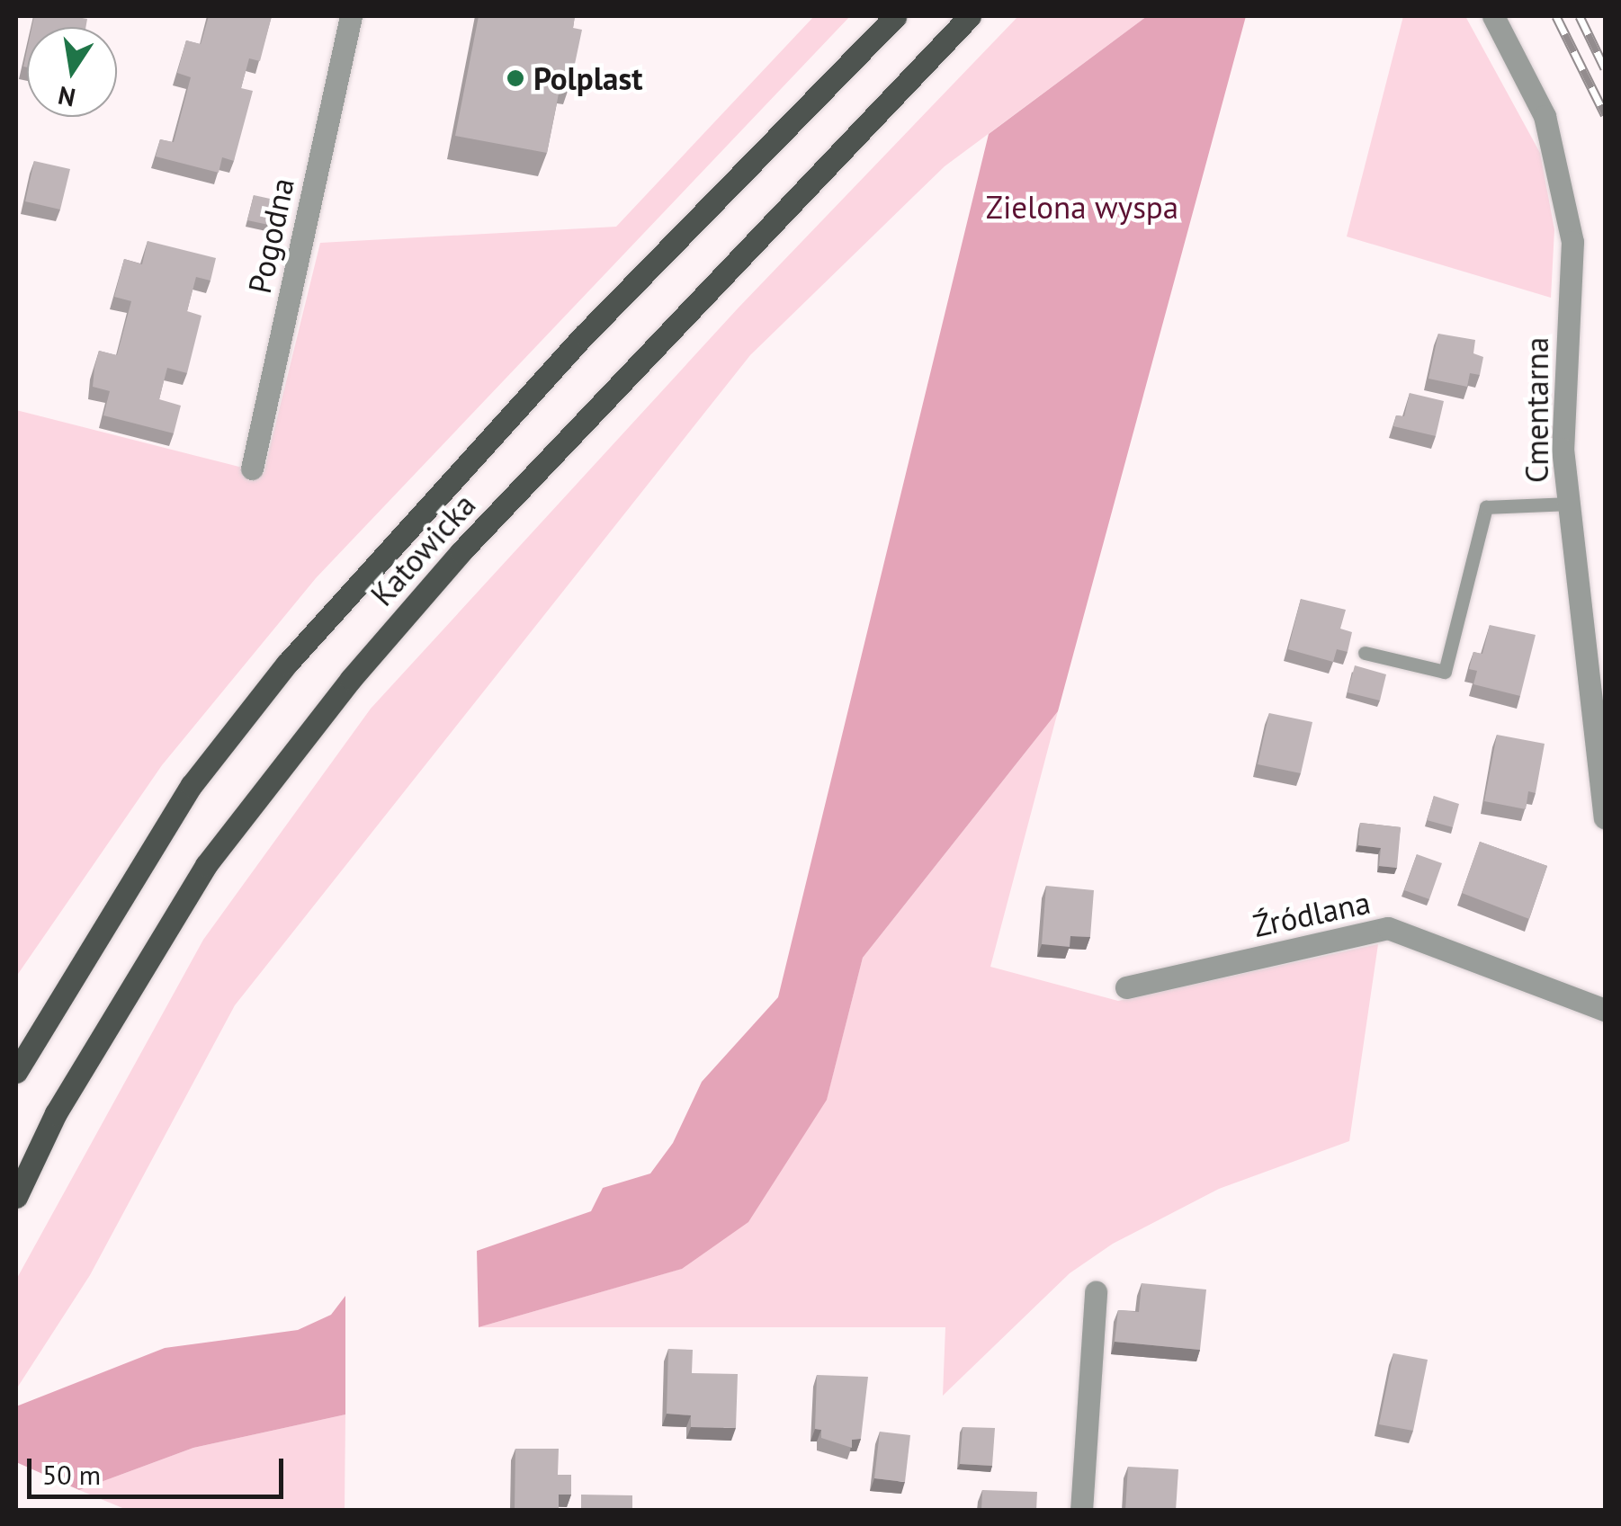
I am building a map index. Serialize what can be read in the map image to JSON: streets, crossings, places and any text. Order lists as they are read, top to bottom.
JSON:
{
  "streets": {
    "main road": ["Katowicka"],
    "street": ["Pogodna", "Cmentarna", "Źródlana"]
  },
  "parks": ["Zielona wyspa"],
  "places": ["Polplast"],
  "scale_bar": "50 m",
  "north": "bottom"
}
